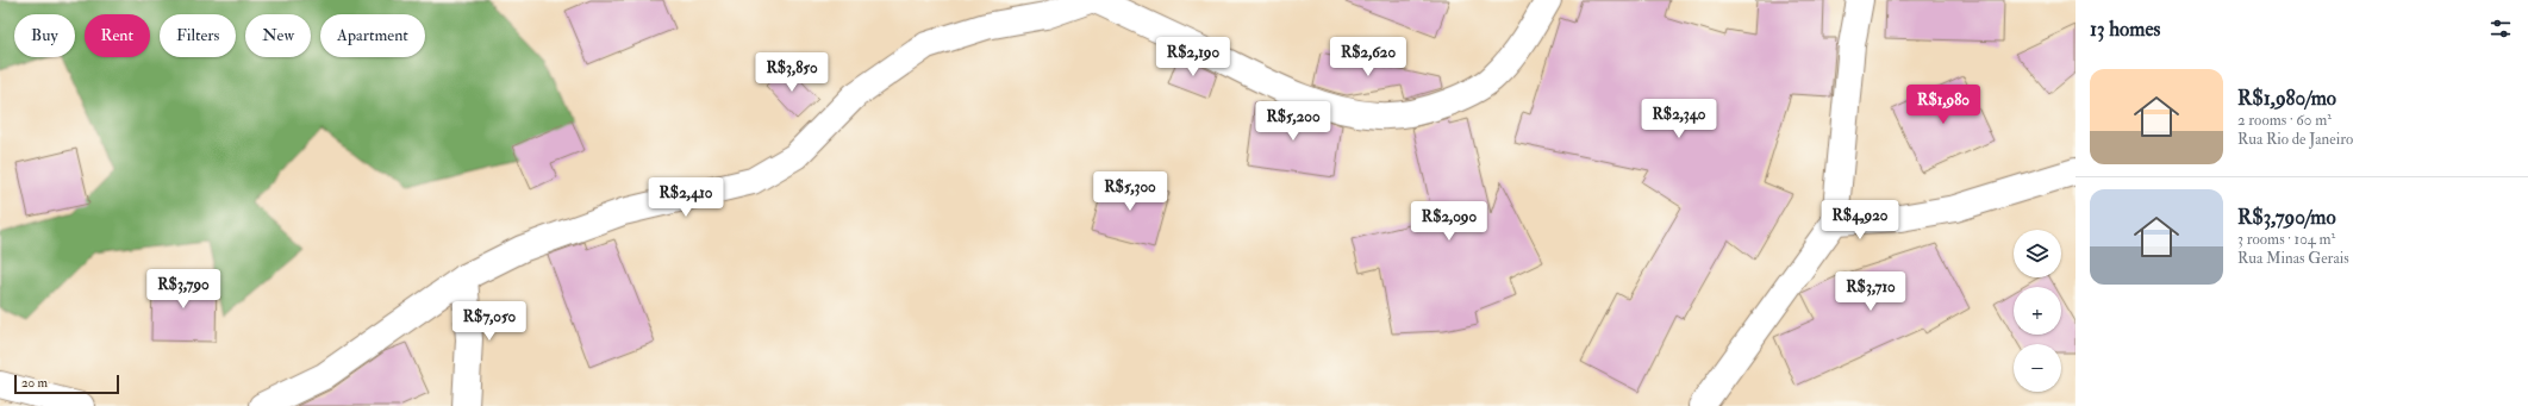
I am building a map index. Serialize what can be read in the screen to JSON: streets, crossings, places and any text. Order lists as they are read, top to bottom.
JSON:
{
  "scale_bar": "20 m",
  "page": {
    "heading": "13 homes",
    "chip": [
      "Buy",
      "Rent",
      "Filters",
      "New",
      "Apartment"
    ],
    "price": [
      "R$2,190",
      "R$2,620",
      "R$3,850",
      "R$1,980",
      "R$2,340",
      "R$5,200",
      "R$5,300",
      "R$2,410",
      "R$4,920",
      "R$2,090",
      "R$3,790",
      "R$3,710",
      "R$7,050"
    ],
    "list": [
      {
        "name": "R$1,980/mo",
        "note": "2 rooms · 60 m² · Rua Rio de Janeiro"
      },
      {
        "name": "R$3,790/mo",
        "note": "3 rooms · 104 m² · Rua Minas Gerais"
      }
    ],
    "map_buttons": ["+", "−"],
    "scale": "20 m"
  }
}
